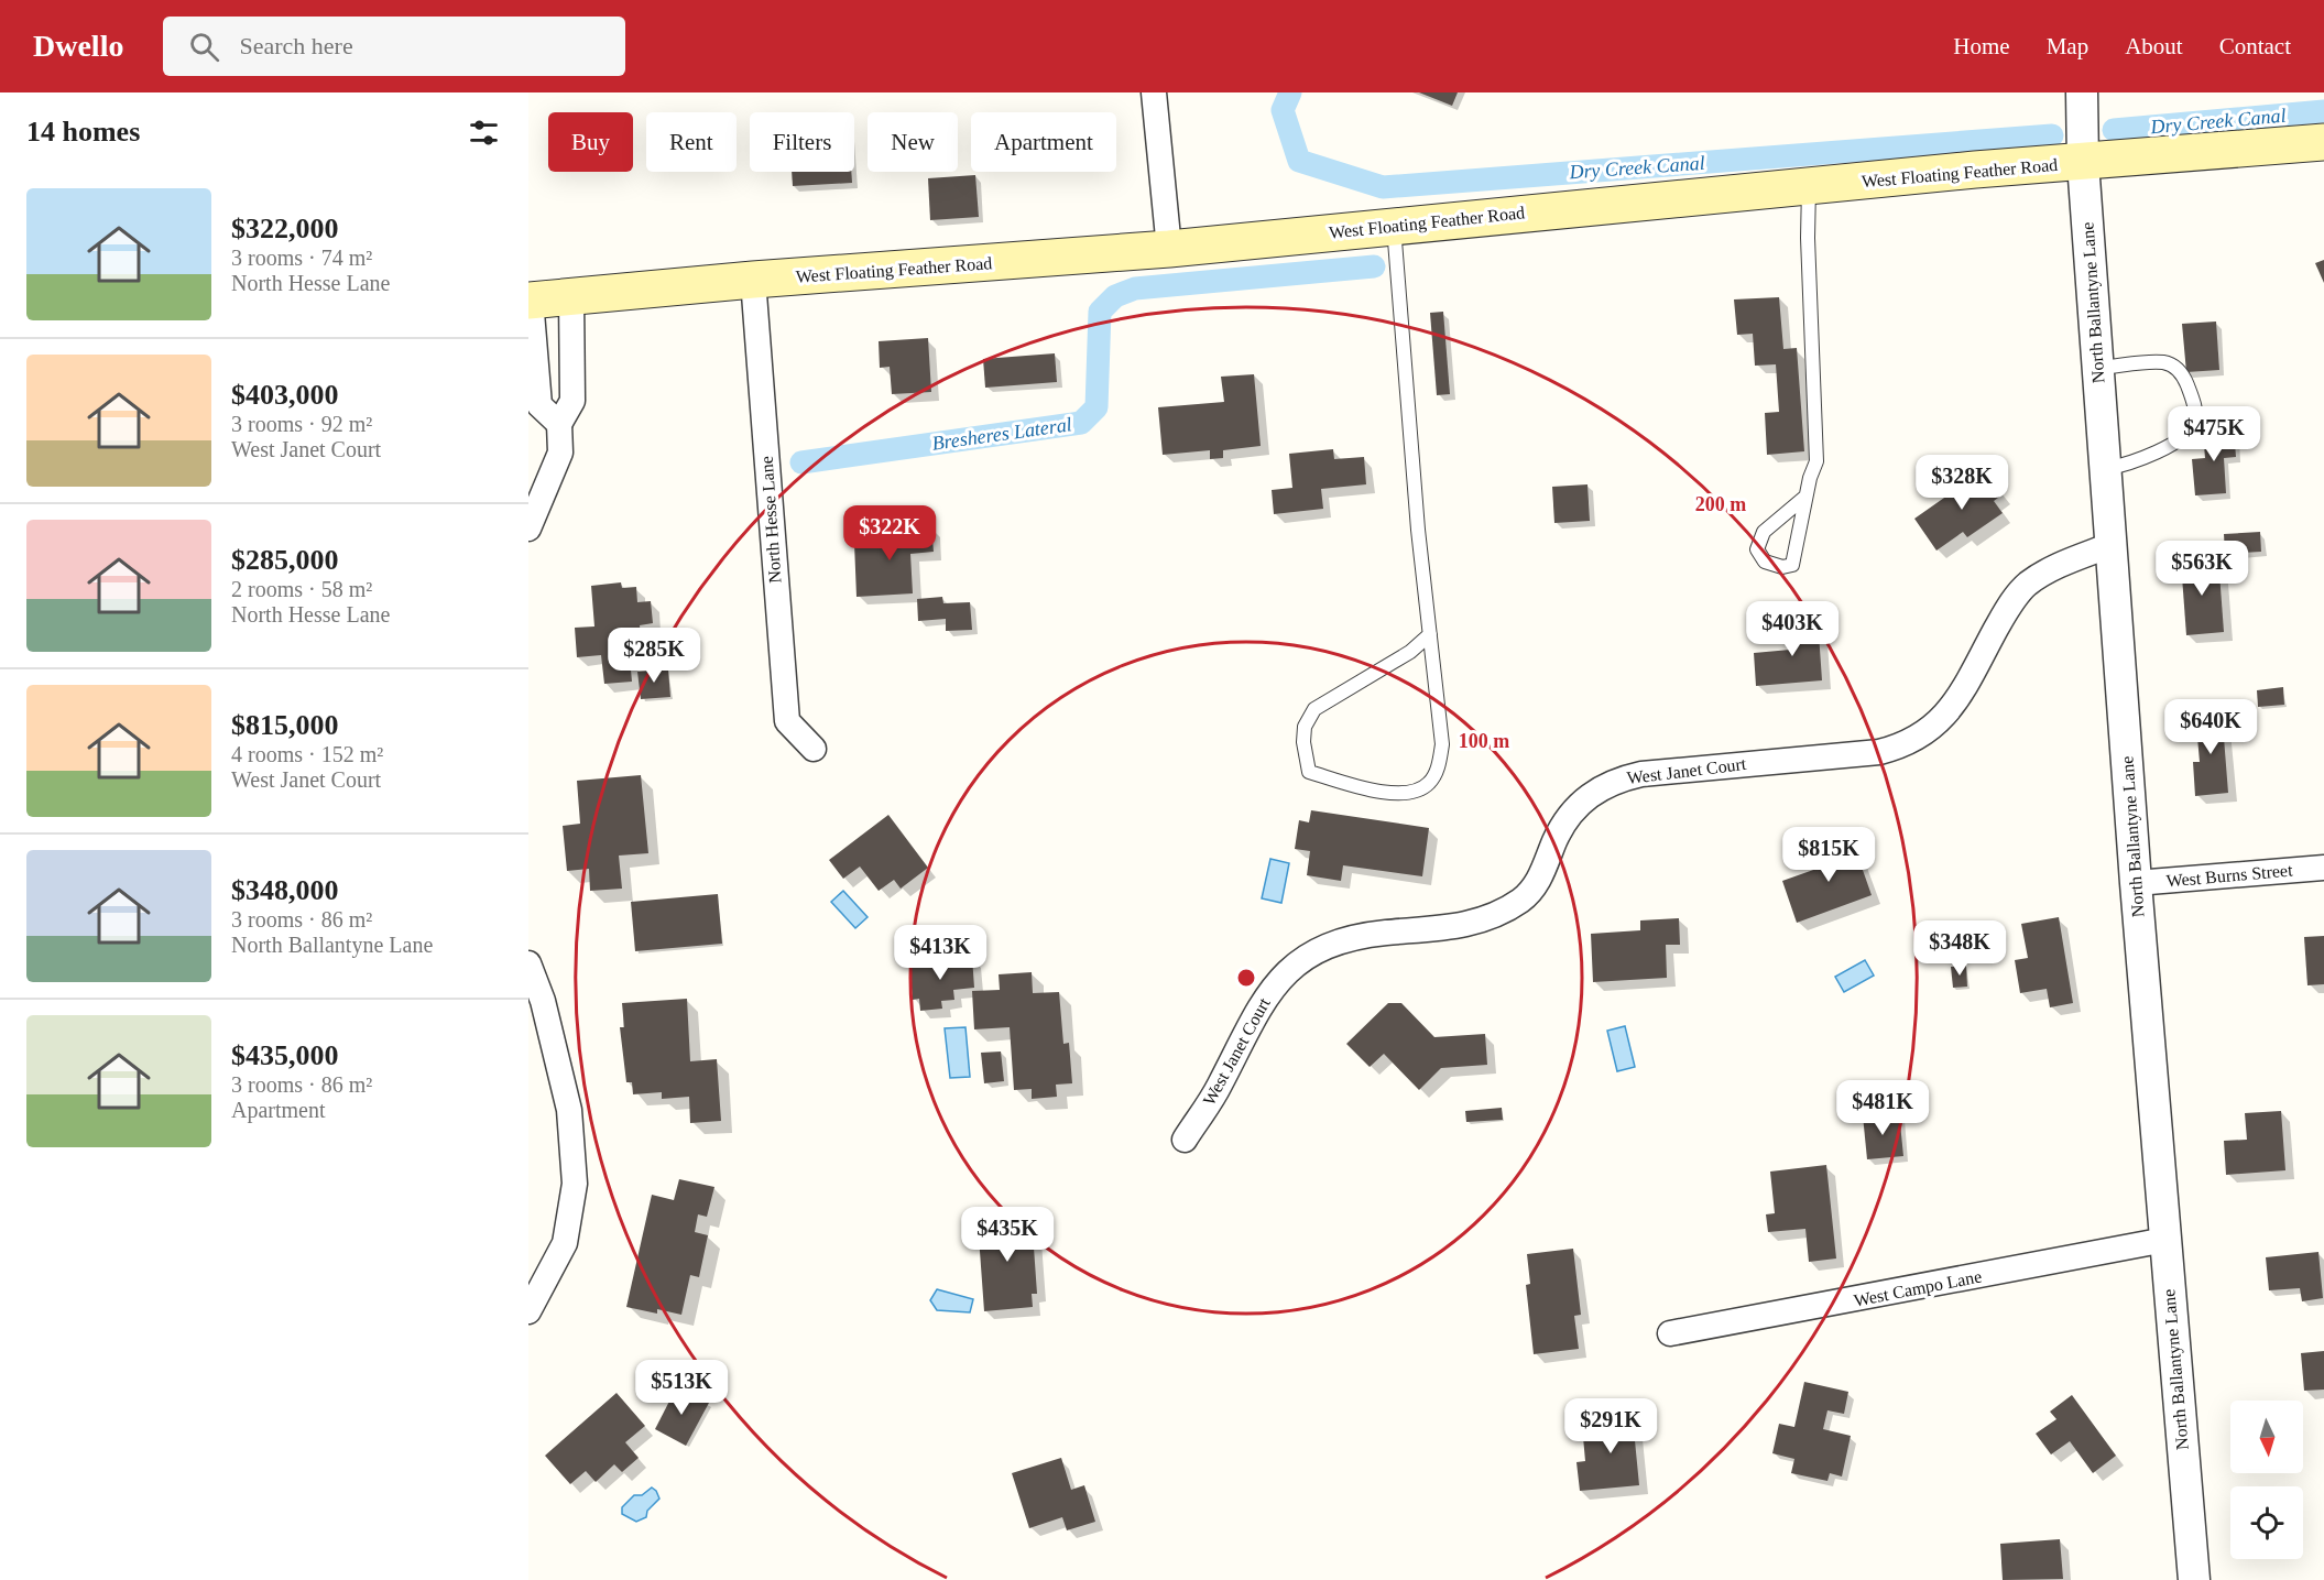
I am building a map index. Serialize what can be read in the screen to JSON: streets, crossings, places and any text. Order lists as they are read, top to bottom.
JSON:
{
  "streets": {
    "main road": ["West Floating Feather Road"],
    "street": [
      "North Ballantyne Lane",
      "North Hesse Lane",
      "West Janet Court",
      "West Burns Street",
      "West Campo Lane"
    ]
  },
  "crossings": [
    ["West Floating Feather Road", "North Ballantyne Lane"],
    ["West Floating Feather Road", "North Hesse Lane"],
    ["North Ballantyne Lane", "West Janet Court"],
    ["North Ballantyne Lane", "West Burns Street"],
    ["North Ballantyne Lane", "West Campo Lane"]
  ],
  "water": ["Dry Creek Canal", "Bresheres Lateral"],
  "north": "bottom",
  "page": {
    "header": "Dwello",
    "search": "Search here",
    "nav": [
      "Home",
      "Map",
      "About",
      "Contact"
    ],
    "heading": "14 homes",
    "chip": [
      "Buy",
      "Rent",
      "Filters",
      "New",
      "Apartment"
    ],
    "list": [
      {
        "name": "$322,000",
        "note": "3 rooms · 74 m² · North Hesse Lane"
      },
      {
        "name": "$403,000",
        "note": "3 rooms · 92 m² · West Janet Court"
      },
      {
        "name": "$285,000",
        "note": "2 rooms · 58 m² · North Hesse Lane"
      },
      {
        "name": "$815,000",
        "note": "4 rooms · 152 m² · West Janet Court"
      },
      {
        "name": "$348,000",
        "note": "3 rooms · 86 m² · North Ballantyne Lane"
      },
      {
        "name": "$435,000",
        "note": "3 rooms · 86 m² · Apartment"
      }
    ],
    "price": [
      "$475K",
      "$328K",
      "$322K",
      "$563K",
      "$403K",
      "$285K",
      "$640K",
      "$815K",
      "$348K",
      "$413K",
      "$481K",
      "$435K",
      "$513K",
      "$291K"
    ]
  },
  "rings": ["200 m", "100 m"]
}
